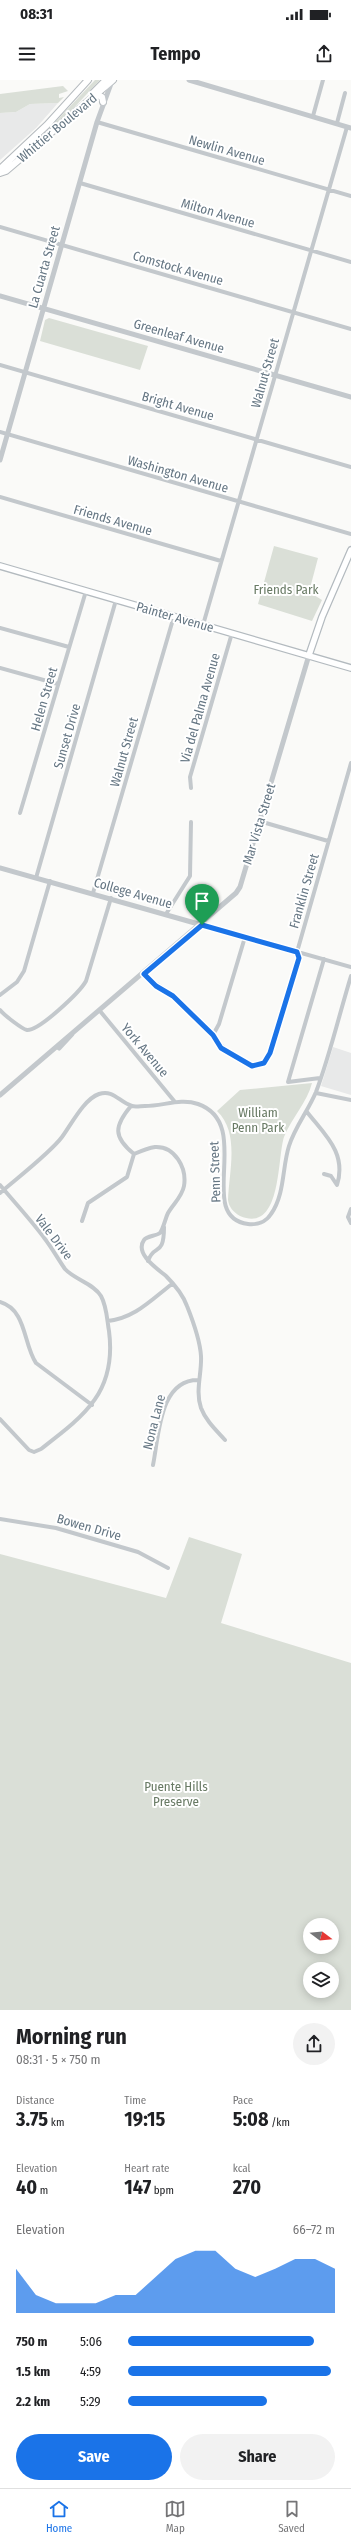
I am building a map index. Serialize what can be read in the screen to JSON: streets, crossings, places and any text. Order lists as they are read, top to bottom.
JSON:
{
  "streets": {
    "main road": ["Whittier Boulevard", "Painter Avenue", "Mar Vista Street"],
    "street": [
      "Newlin Avenue",
      "Milton Avenue",
      "La Cuarta Street",
      "Comstock Avenue",
      "Greenleaf Avenue",
      "Walnut Street",
      "Bright Avenue",
      "Washington Avenue",
      "Friends Avenue",
      "Helen Street",
      "Via del Palma Avenue",
      "Sunset Drive",
      "Franklin Street",
      "College Avenue",
      "York Avenue",
      "Penn Street",
      "Vale Drive",
      "Nona Lane",
      "Bowen Drive"
    ]
  },
  "crossings": [
    ["Whittier Boulevard", "La Cuarta Street"],
    ["Newlin Avenue", "La Cuarta Street"],
    ["Newlin Avenue", "Walnut Street"],
    ["Milton Avenue", "La Cuarta Street"],
    ["Milton Avenue", "Walnut Street"],
    ["La Cuarta Street", "Comstock Avenue"],
    ["La Cuarta Street", "Greenleaf Avenue"],
    ["La Cuarta Street", "Bright Avenue"],
    ["La Cuarta Street", "Washington Avenue"],
    ["Comstock Avenue", "Walnut Street"],
    ["Greenleaf Avenue", "Walnut Street"],
    ["Walnut Street", "Bright Avenue"],
    ["Walnut Street", "Washington Avenue"],
    ["Walnut Street", "Friends Avenue"],
    ["Walnut Street", "Painter Avenue"],
    ["Walnut Street", "College Avenue"],
    ["Painter Avenue", "Helen Street"],
    ["Painter Avenue", "Via del Palma Avenue"],
    ["Painter Avenue", "Sunset Drive"],
    ["Painter Avenue", "Mar Vista Street"],
    ["Sunset Drive", "College Avenue"],
    ["Mar Vista Street", "College Avenue"],
    ["Mar Vista Street", "York Avenue"],
    ["Franklin Street", "College Avenue"],
    ["York Avenue", "Penn Street"]
  ],
  "parks": ["Friends Park", "William Penn Park", "Puente Hills Preserve"],
  "north": "right",
  "page": {
    "status": "08:31",
    "header": "Tempo",
    "heading": ["Morning run", "08:31 · 5 × 750 m"],
    "stats": [
      ["Distance", "3.75 km"],
      ["Time", "19:15"],
      ["Pace", "5:08 /km"],
      ["Elevation", "40 m"],
      ["Heart rate", "147 bpm"],
      ["kcal", "270"]
    ],
    "chart": ["Elevation", "66–72 m"],
    "list": [
      {
        "name": "750 m",
        "note": "5:06"
      },
      {
        "name": "1.5 km",
        "note": "4:59"
      },
      {
        "name": "2.2 km",
        "note": "5:29"
      }
    ],
    "buttons": ["Save", "Share"],
    "tabs": ["Home", "Map", "Saved"]
  }
}
